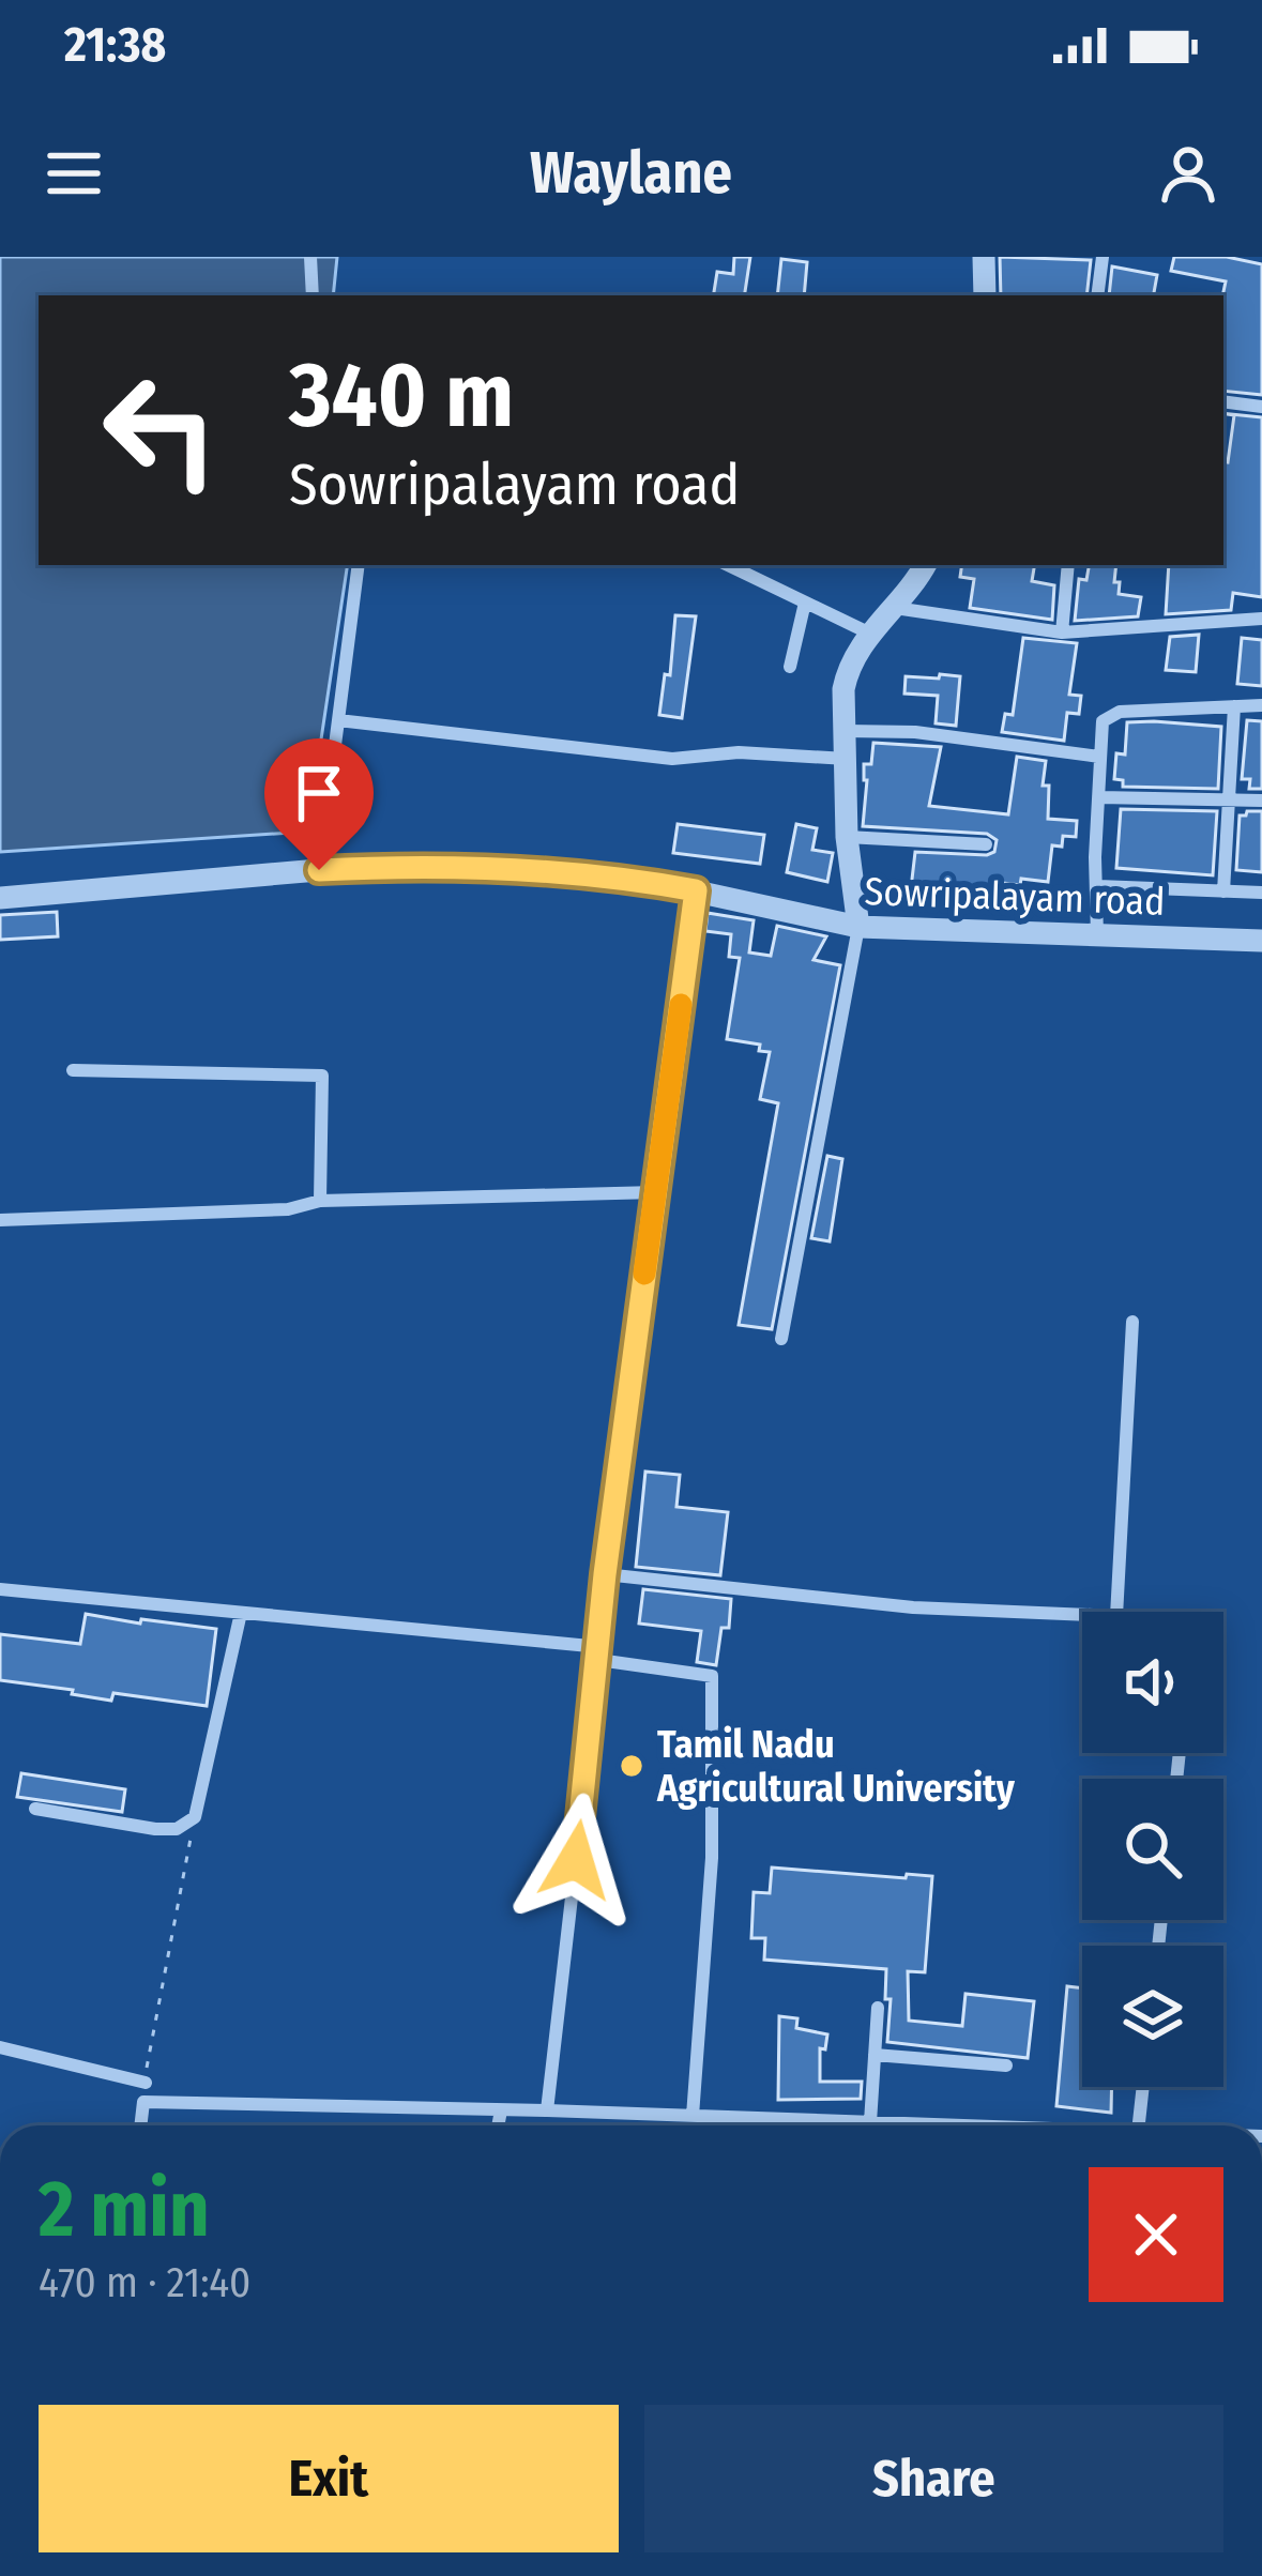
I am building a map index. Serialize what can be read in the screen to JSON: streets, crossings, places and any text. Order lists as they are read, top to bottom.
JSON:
{
  "streets": {
    "street": ["Sowripalayam road"]
  },
  "places": ["Tamil Nadu Agricultural University"],
  "page": {
    "status": "21:38",
    "header": "Waylane",
    "turn": ["340 m", "Sowripalayam road"],
    "heading": ["2 min", "470 m · 21:40"],
    "buttons": ["Exit", "Share"]
  }
}
